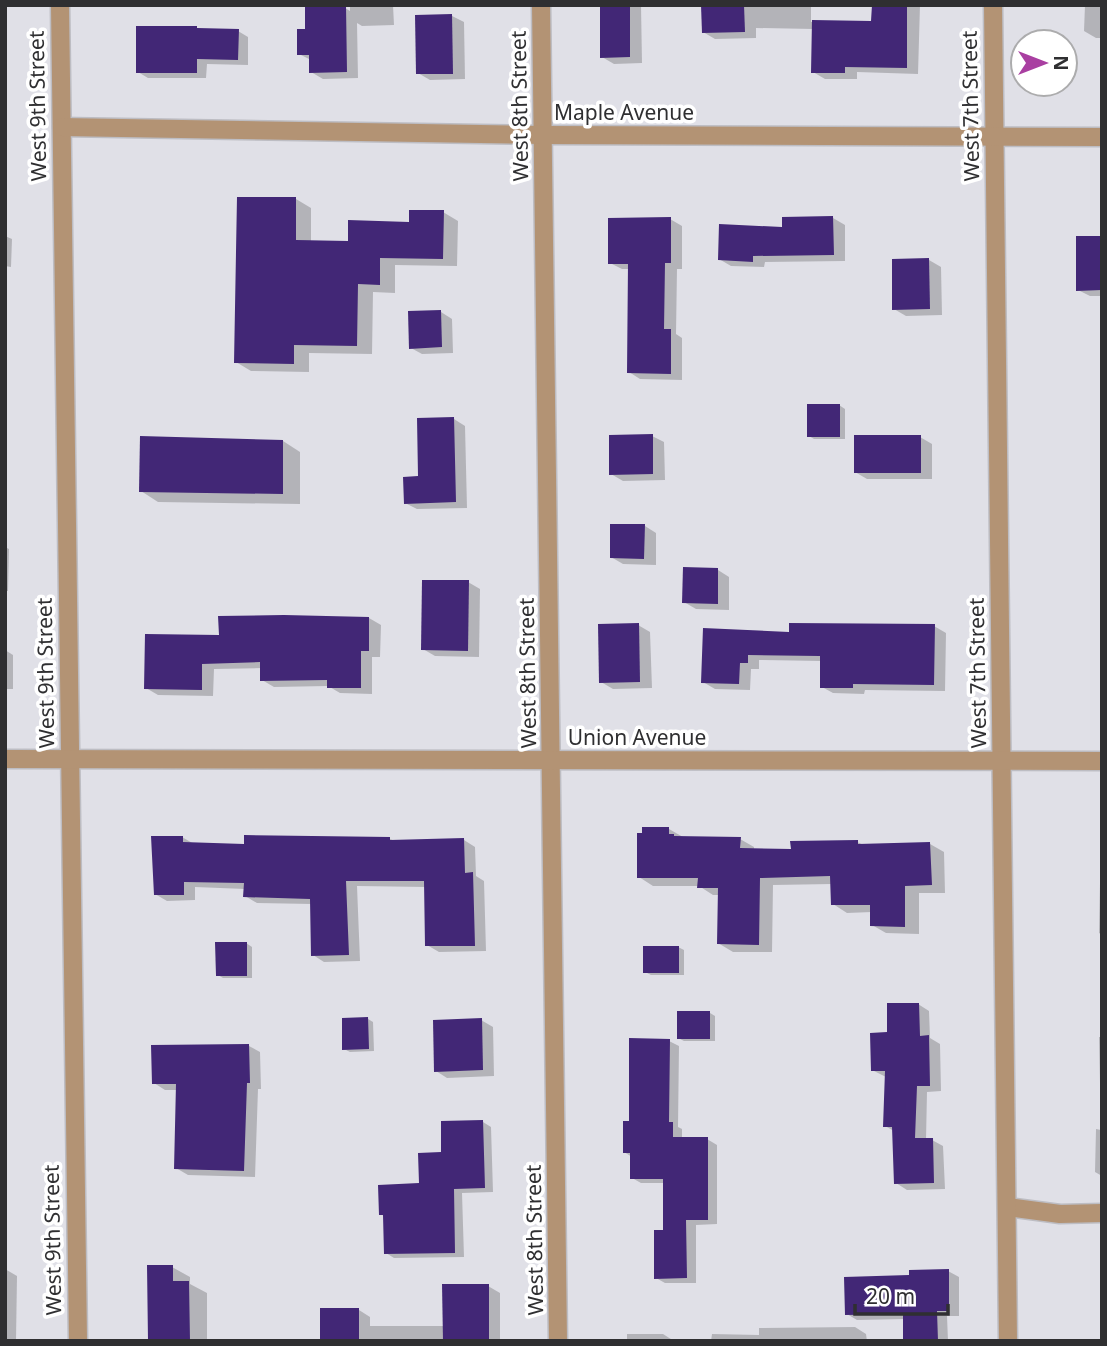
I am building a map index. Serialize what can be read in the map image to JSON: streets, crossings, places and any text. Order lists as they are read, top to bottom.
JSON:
{
  "streets": {
    "street": [
      "West 9th Street",
      "West 8th Street",
      "West 7th Street",
      "Maple Avenue",
      "Union Avenue"
    ]
  },
  "crossings": [
    ["West 9th Street", "Maple Avenue"],
    ["West 9th Street", "Union Avenue"],
    ["West 8th Street", "Maple Avenue"],
    ["West 8th Street", "Union Avenue"],
    ["West 7th Street", "Maple Avenue"],
    ["West 7th Street", "Union Avenue"]
  ],
  "scale_bar": "20 m",
  "north": "right"
}
